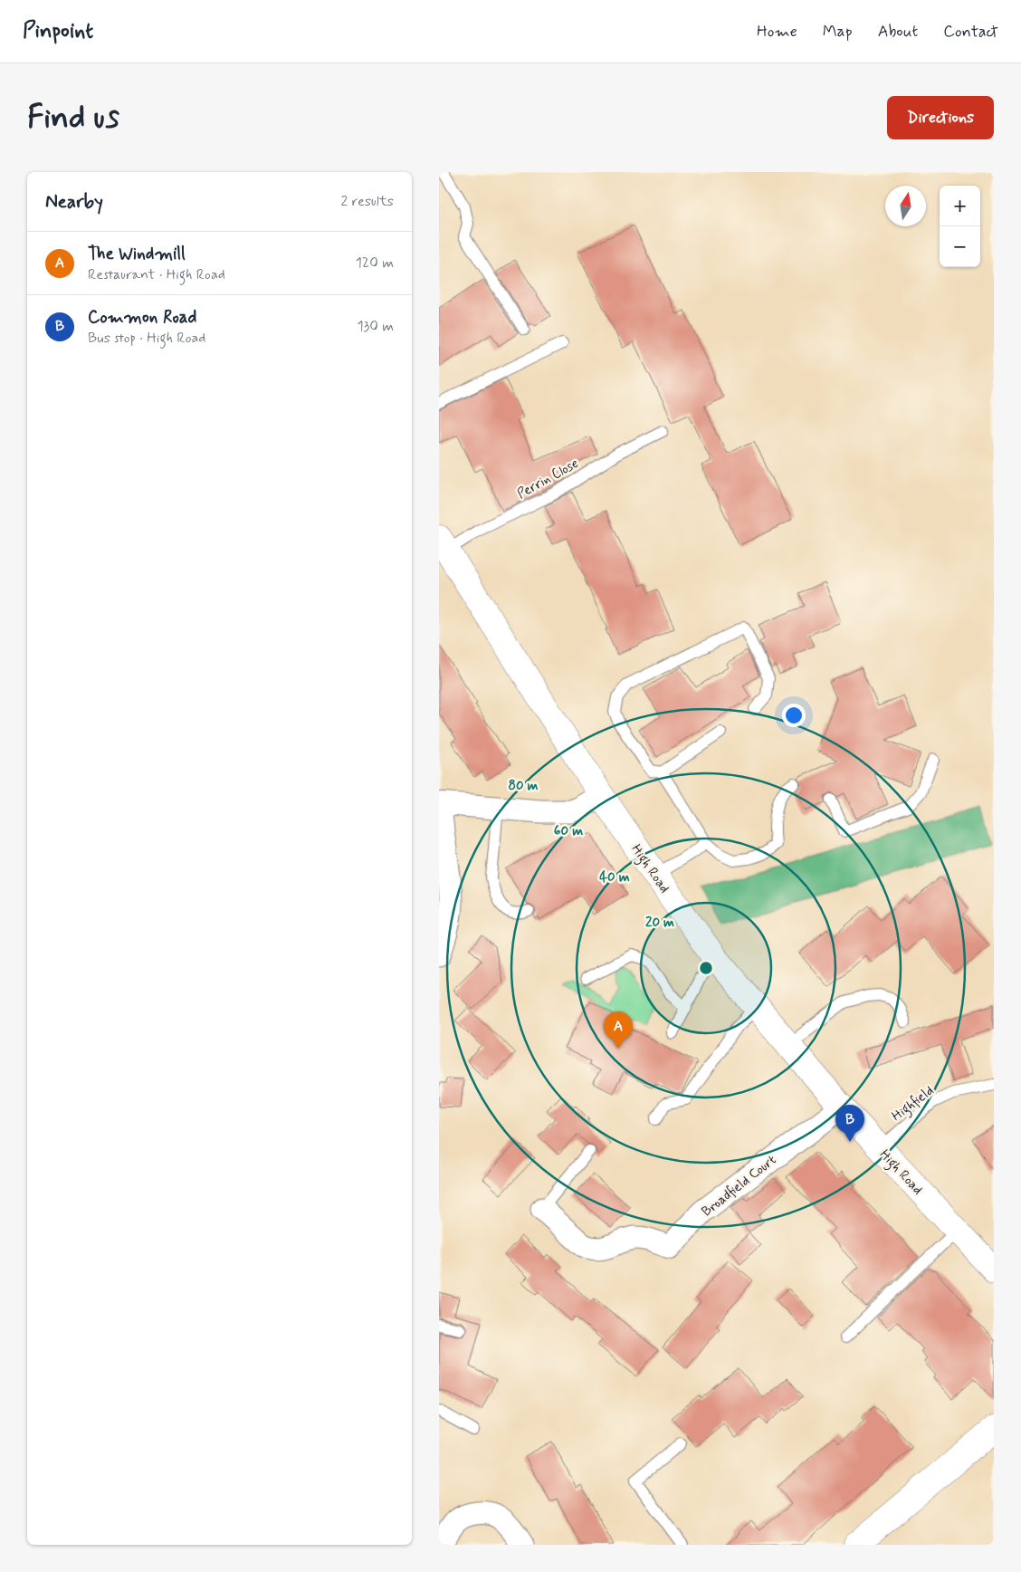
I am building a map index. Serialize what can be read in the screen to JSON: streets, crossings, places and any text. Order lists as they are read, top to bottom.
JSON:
{
  "streets": {
    "main road": ["High Road"],
    "street": ["Broadfield Court"],
    "lane": ["Perrin Close", "Highfield"]
  },
  "crossings": [
    ["Perrin Close", "High Road"],
    ["High Road", "Highfield"],
    ["High Road", "Broadfield Court"]
  ],
  "north": "top",
  "page": {
    "header": "Pinpoint",
    "nav": [
      "Home",
      "Map",
      "About",
      "Contact"
    ],
    "buttons": "Directions",
    "title": "Find us",
    "heading": ["Nearby", "2 results"],
    "map_buttons": ["+", "−"],
    "list": [
      {
        "mark": "A",
        "name": "The Windmill",
        "note": "Restaurant · High Road",
        "value": "120 m"
      },
      {
        "mark": "B",
        "name": "Common Road",
        "note": "Bus stop · High Road",
        "value": "130 m"
      }
    ],
    "pins": ["A", "B"]
  },
  "rings": [
    "80 m",
    "60 m",
    "40 m",
    "20 m"
  ]
}
